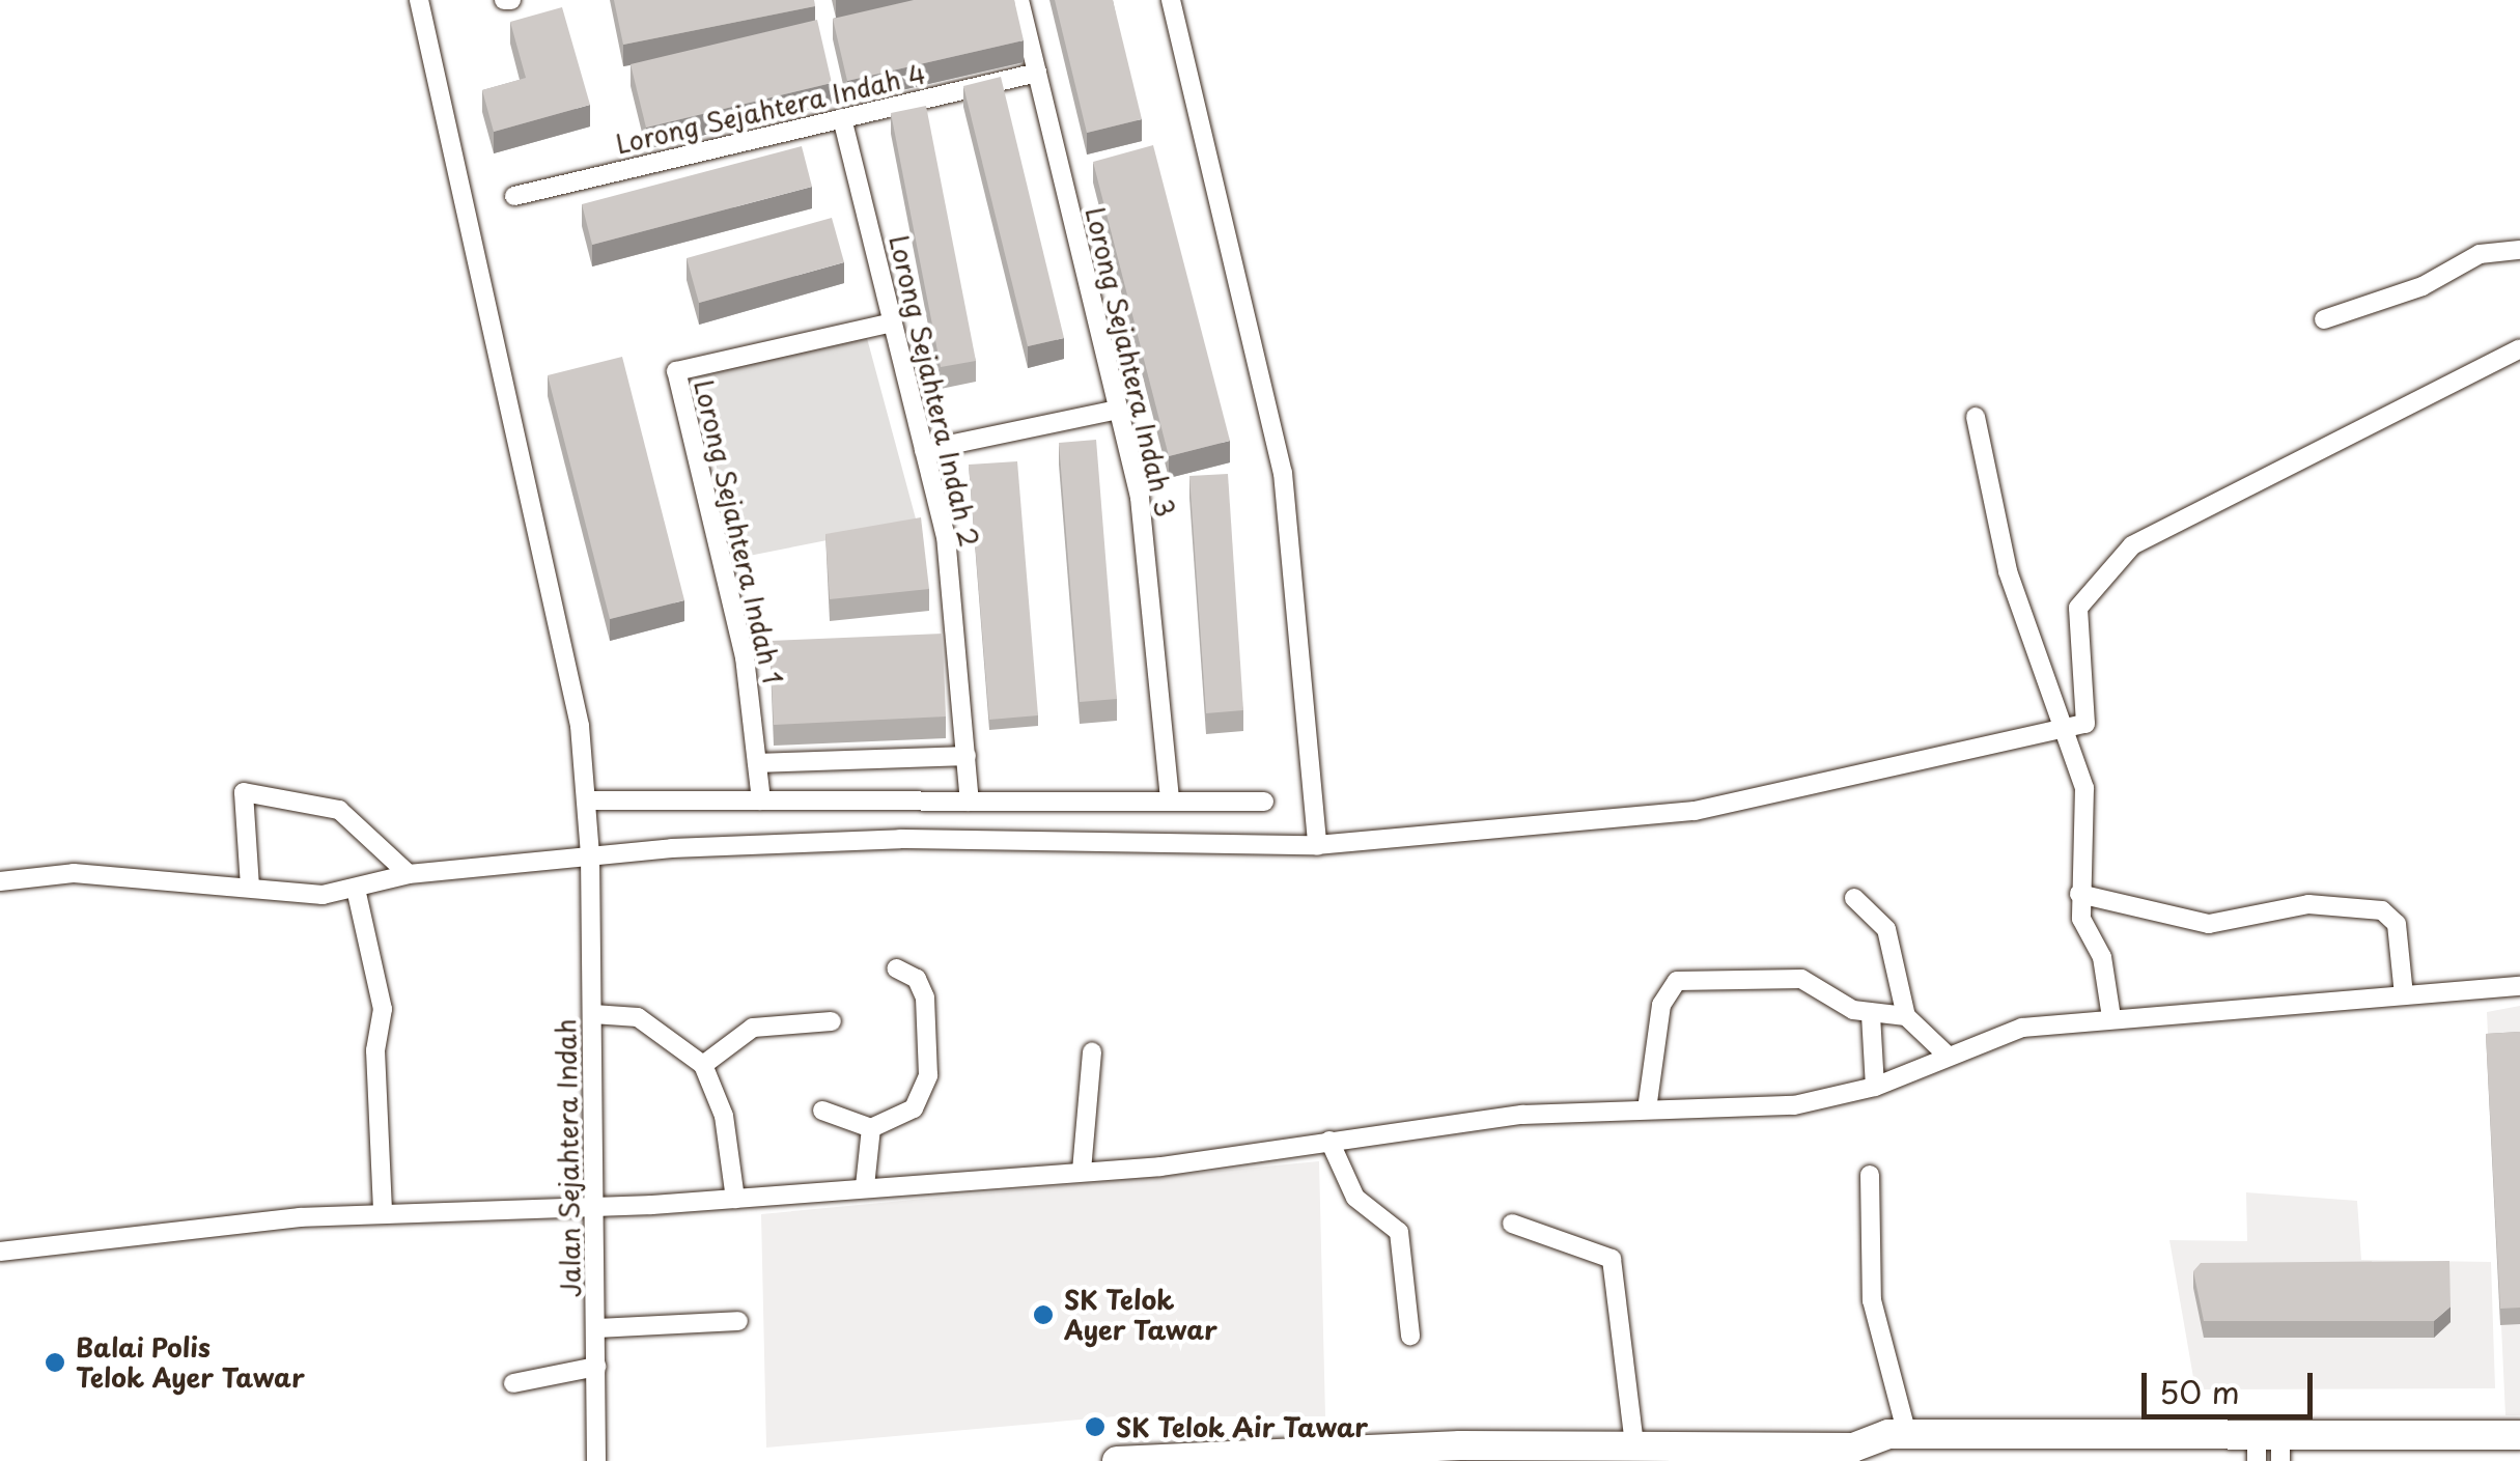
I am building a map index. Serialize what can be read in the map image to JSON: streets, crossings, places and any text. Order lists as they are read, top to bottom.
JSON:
{
  "streets": {
    "street": [
      "Lorong Sejahtera Indah 4",
      "Lorong Sejahtera Indah 3",
      "Lorong Sejahtera Indah 2",
      "Lorong Sejahtera Indah 1",
      "Jalan Sejahtera Indah"
    ]
  },
  "crossings": [
    ["Lorong Sejahtera Indah 4", "Lorong Sejahtera Indah 3"],
    ["Lorong Sejahtera Indah 4", "Lorong Sejahtera Indah 2"],
    ["Lorong Sejahtera Indah 2", "Lorong Sejahtera Indah 1"]
  ],
  "places": ["SK Telok Ayer Tawar", "Balai Polis Telok Ayer Tawar", "SK Telok Air Tawar"],
  "scale_bar": "50 m"
}
